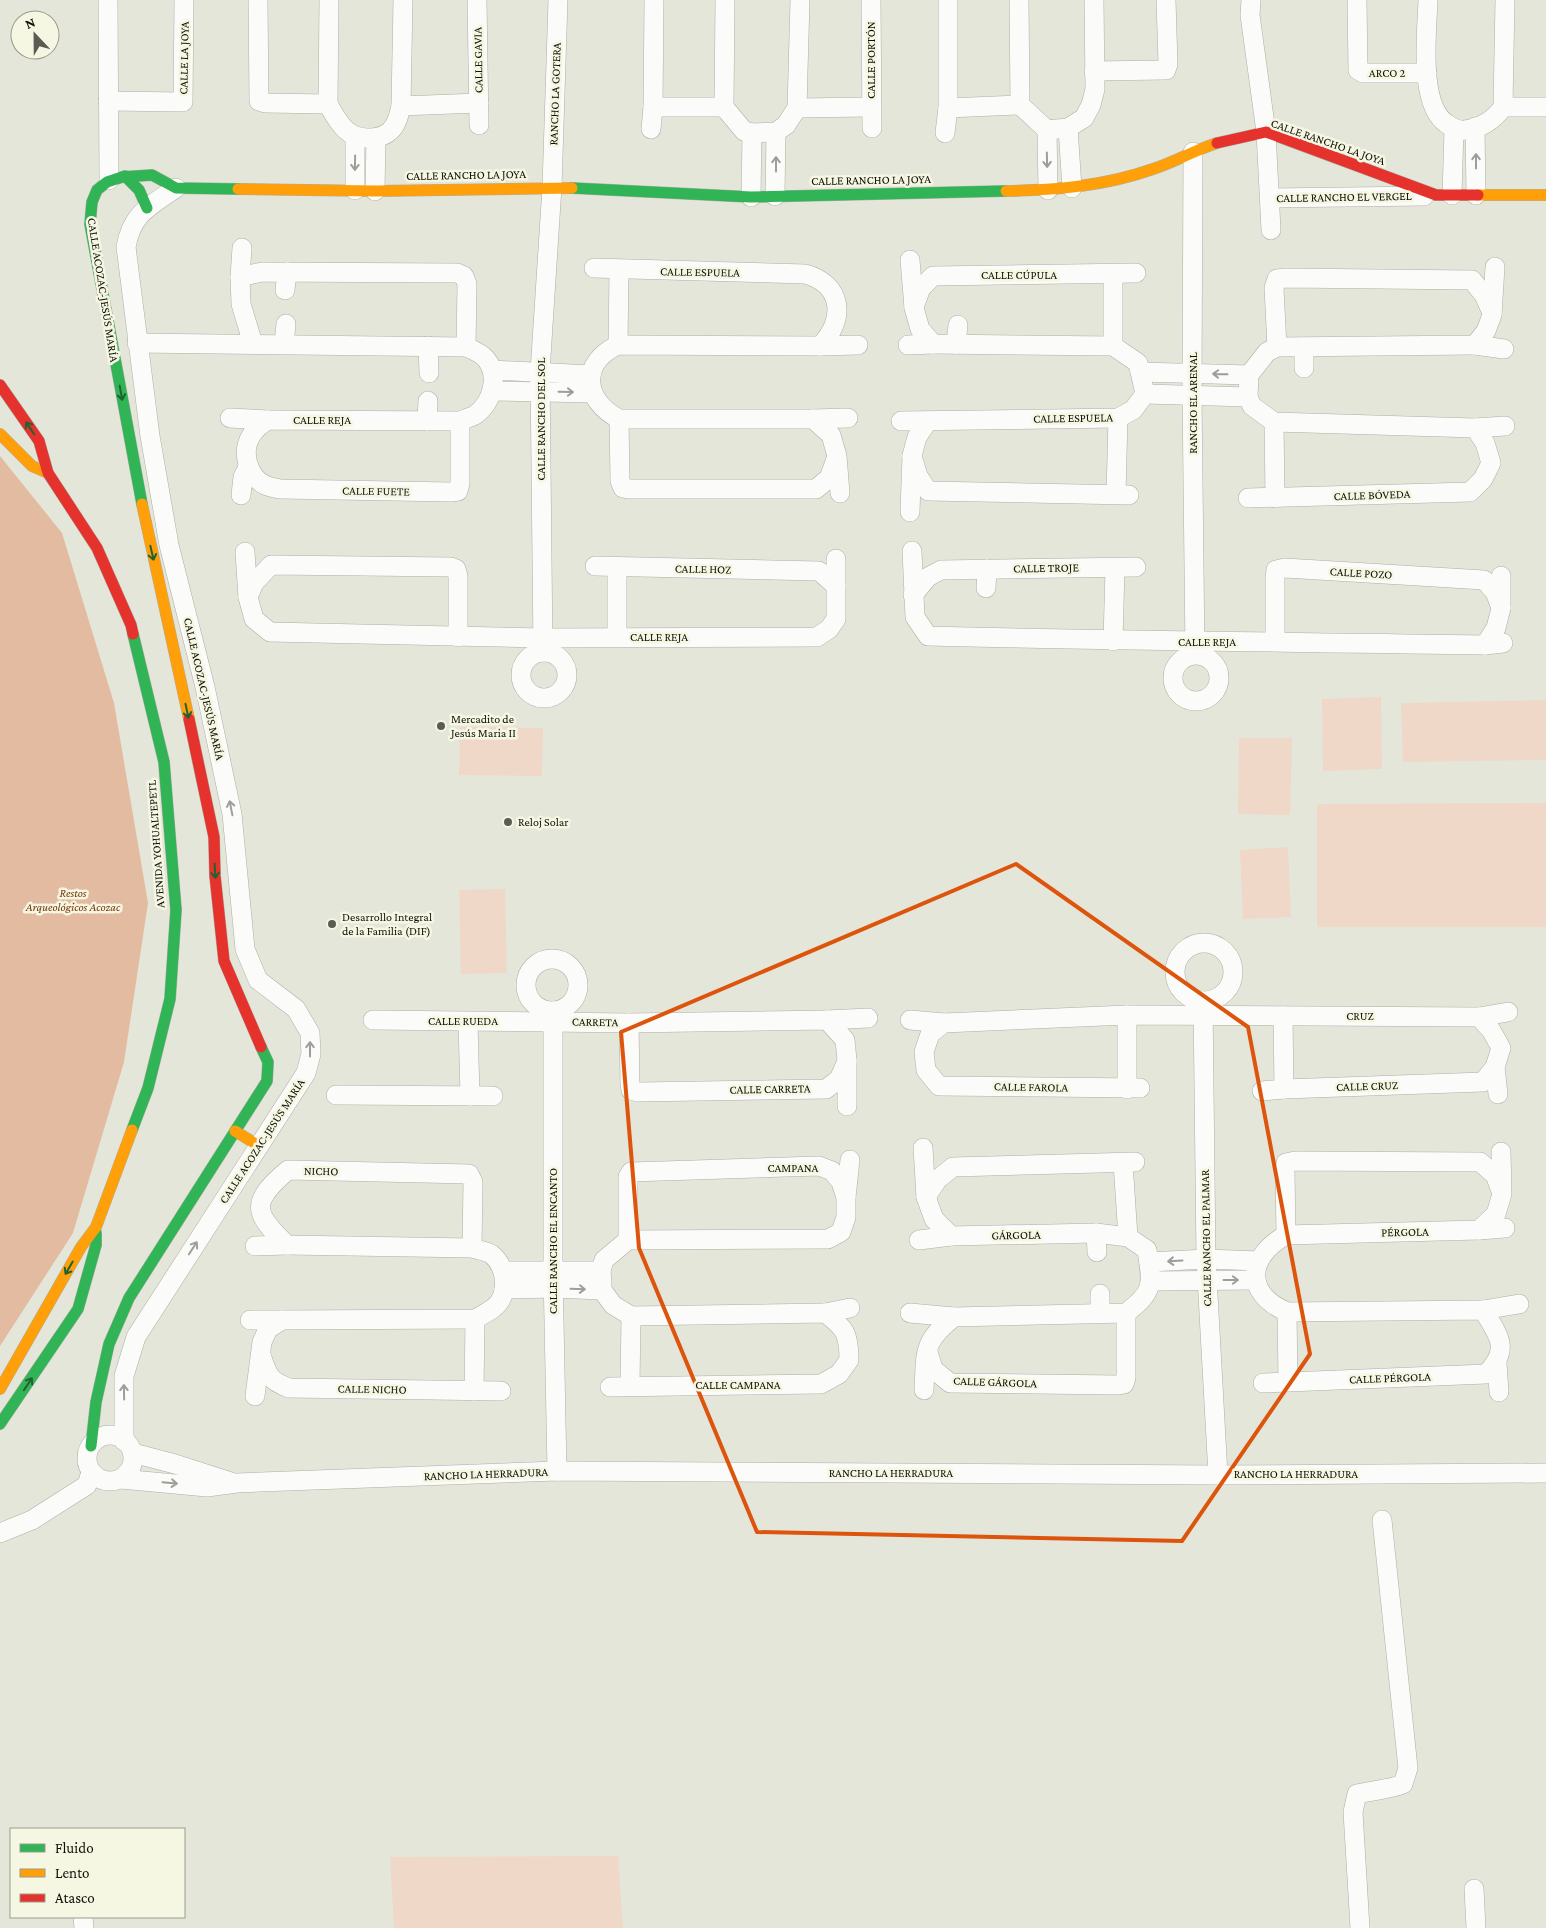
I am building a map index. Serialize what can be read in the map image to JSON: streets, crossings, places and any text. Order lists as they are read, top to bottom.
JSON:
{
  "streets": {
    "street": [
      "CALLE LA JOYA",
      "CALLE GAVIA",
      "CALLE PORTÓN",
      "ARCO 2",
      "RANCHO LA GOTERA",
      "CALLE RANCHO LA JOYA",
      "CALLE RANCHO EL VERGEL",
      "CALLE ESPUELA",
      "CALLE CÚPULA",
      "CALLE ACOZAC-JESÚS MARÍA",
      "RANCHO EL ARENAL",
      "CALLE RANCHO DEL SOL",
      "CALLE REJA",
      "CALLE FUETE",
      "CALLE BÓVEDA",
      "CALLE TROJE",
      "CALLE HOZ",
      "CALLE POZO",
      "AVENIDA YOHUALTEPETL",
      "CRUZ",
      "CALLE RUEDA",
      "CARRETA",
      "CALLE CRUZ",
      "CALLE FAROLA",
      "CALLE CARRETA",
      "CAMPANA",
      "NICHO",
      "PÉRGOLA",
      "GÁRGOLA",
      "CALLE RANCHO EL PALMAR",
      "CALLE RANCHO EL ENCANTO",
      "CALLE PÉRGOLA",
      "CALLE GÁRGOLA",
      "CALLE CAMPANA",
      "CALLE NICHO",
      "RANCHO LA HERRADURA"
    ]
  },
  "crossings": [
    ["RANCHO LA GOTERA", "CALLE RANCHO LA JOYA"],
    ["RANCHO LA GOTERA", "CALLE RANCHO DEL SOL"],
    ["CALLE RANCHO LA JOYA", "CALLE RANCHO EL VERGEL"],
    ["CALLE RANCHO LA JOYA", "CALLE ACOZAC-JESÚS MARÍA"],
    ["CALLE RANCHO LA JOYA", "RANCHO EL ARENAL"],
    ["CALLE RANCHO LA JOYA", "CALLE RANCHO DEL SOL"],
    ["CALLE ACOZAC-JESÚS MARÍA", "RANCHO LA HERRADURA"],
    ["RANCHO EL ARENAL", "CALLE REJA"],
    ["CALLE RANCHO DEL SOL", "CALLE REJA"],
    ["CALLE REJA", "CALLE FUETE"],
    ["CALLE REJA", "CALLE TROJE"],
    ["CALLE REJA", "CALLE HOZ"],
    ["CALLE REJA", "CALLE POZO"],
    ["CRUZ", "CALLE RANCHO EL PALMAR"],
    ["CALLE RUEDA", "CARRETA"],
    ["CALLE RUEDA", "CALLE RANCHO EL ENCANTO"],
    ["CARRETA", "CALLE CARRETA"],
    ["CARRETA", "CALLE RANCHO EL ENCANTO"],
    ["CALLE RANCHO EL PALMAR", "RANCHO LA HERRADURA"],
    ["CALLE RANCHO EL ENCANTO", "RANCHO LA HERRADURA"]
  ],
  "parks": ["Restos Arqueológicos Acozac"],
  "places": ["Mercadito de Jesús Maria II", "Reloj Solar", "Desarrollo Integral de la Familia (DIF)"],
  "legend": ["Fluido", "Lento", "Atasco"],
  "north": "top"
}
